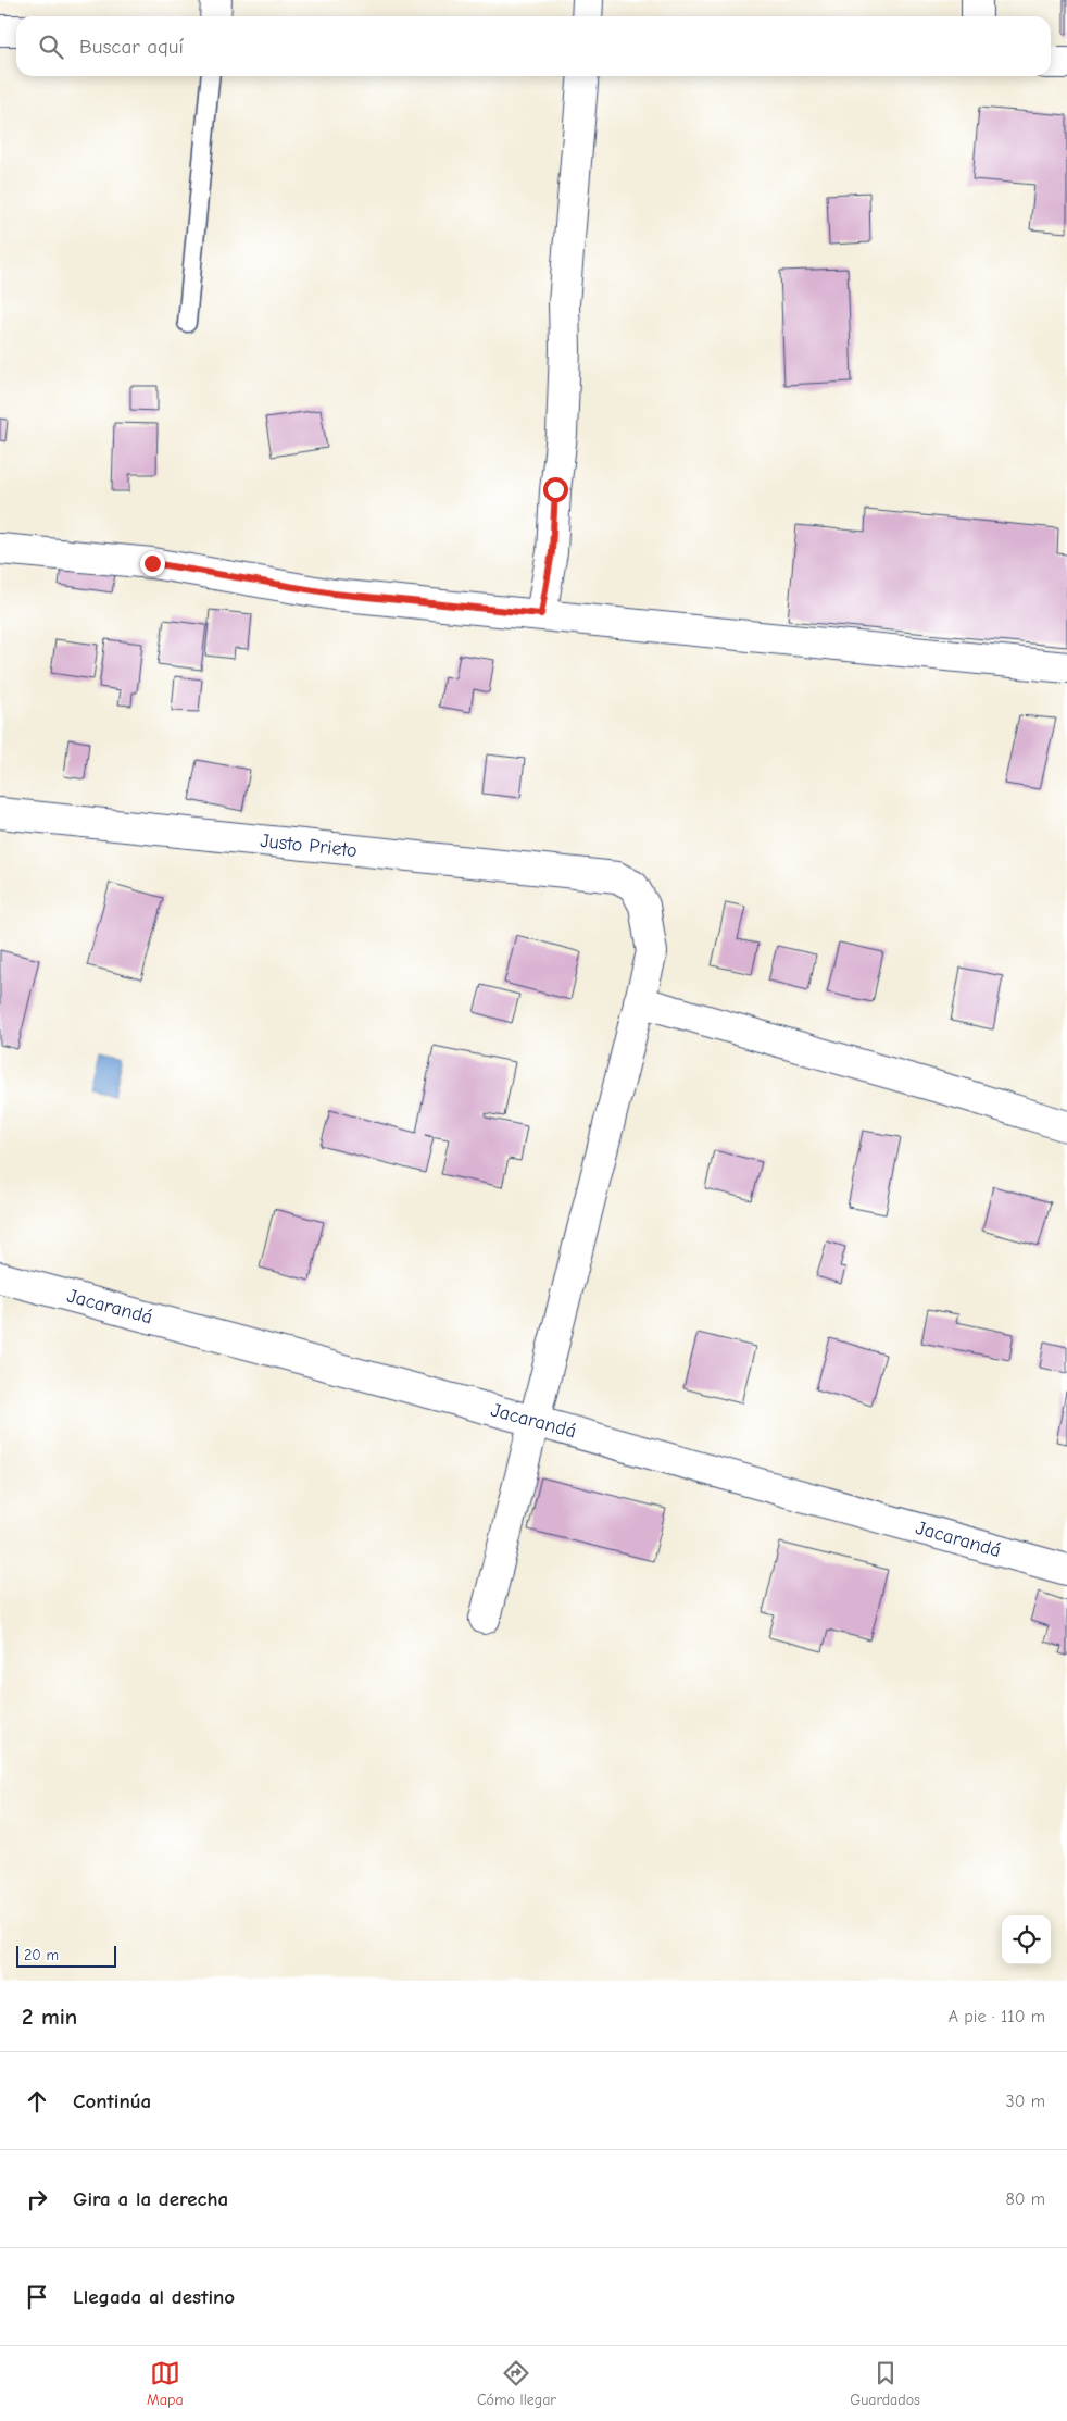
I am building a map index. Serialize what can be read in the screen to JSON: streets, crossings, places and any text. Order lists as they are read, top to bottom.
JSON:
{
  "streets": {
    "street": ["Justo Prieto", "Jacarandá"]
  },
  "scale_bar": "20 m",
  "page": {
    "search": "Buscar aquí",
    "scale": "20 m",
    "heading": ["2 min", "A pie · 110 m"],
    "list": [
      ["Continúa", "30 m"],
      ["Gira a la derecha", "80 m"],
      "Llegada al destino"
    ],
    "nav": ["Mapa", "Cómo llegar", "Guardados"]
  }
}
